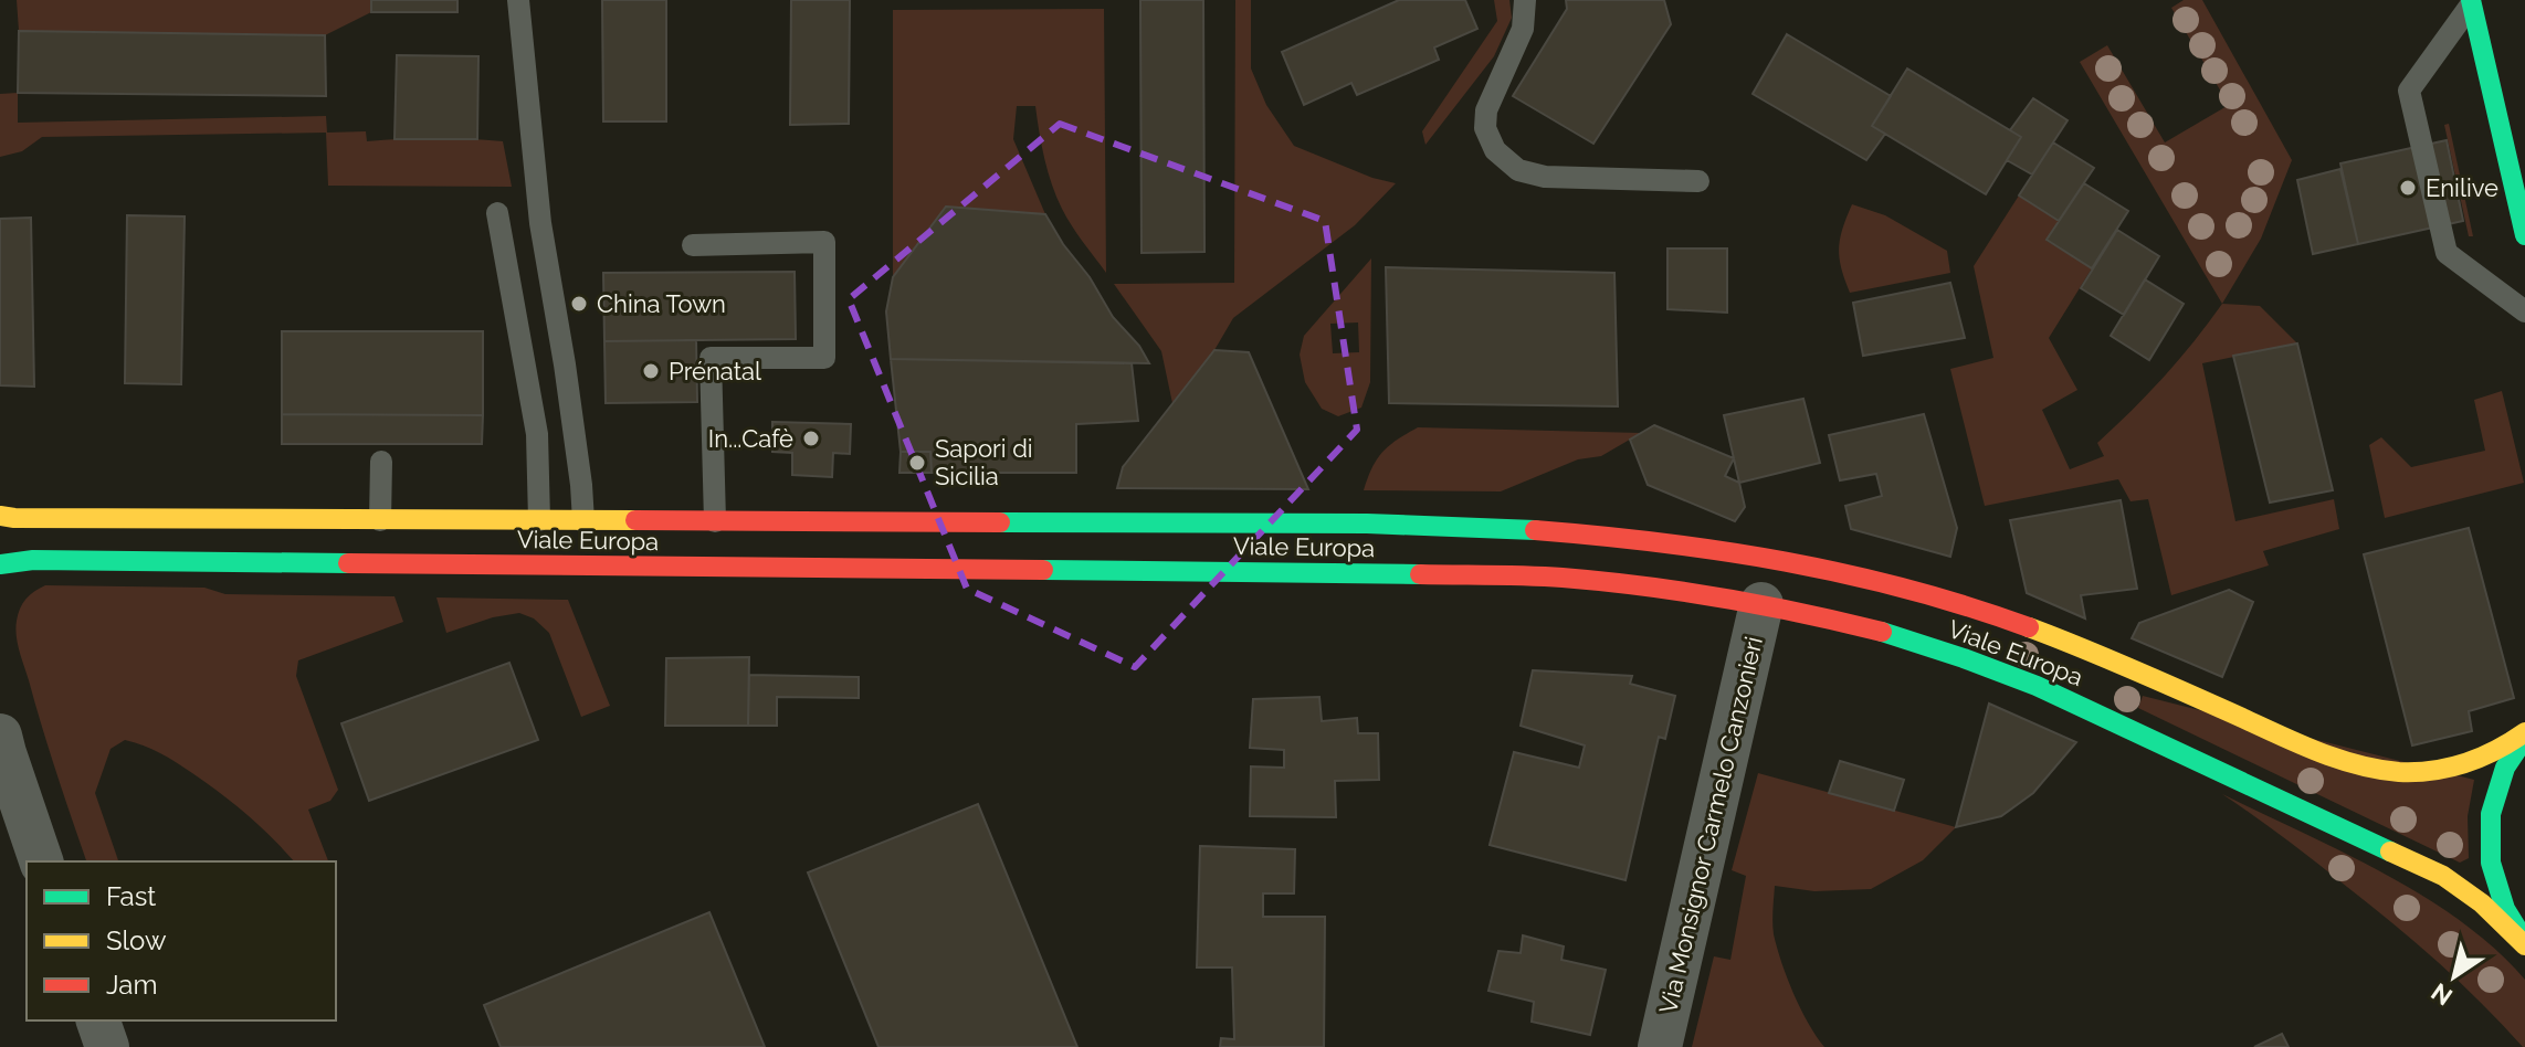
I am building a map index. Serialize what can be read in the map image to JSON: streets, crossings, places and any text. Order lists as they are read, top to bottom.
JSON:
{
  "streets": {
    "main road": ["Viale Europa"],
    "street": ["Via Monsignor Carmelo Canzonieri"]
  },
  "crossings": [
    ["Viale Europa", "Via Monsignor Carmelo Canzonieri"]
  ],
  "places": [
    "Enilive",
    "China Town",
    "Prénatal",
    "In...Cafè",
    "Sapori di Sicilia"
  ],
  "legend": ["Fast", "Slow", "Jam"],
  "north": "bottom left"
}
